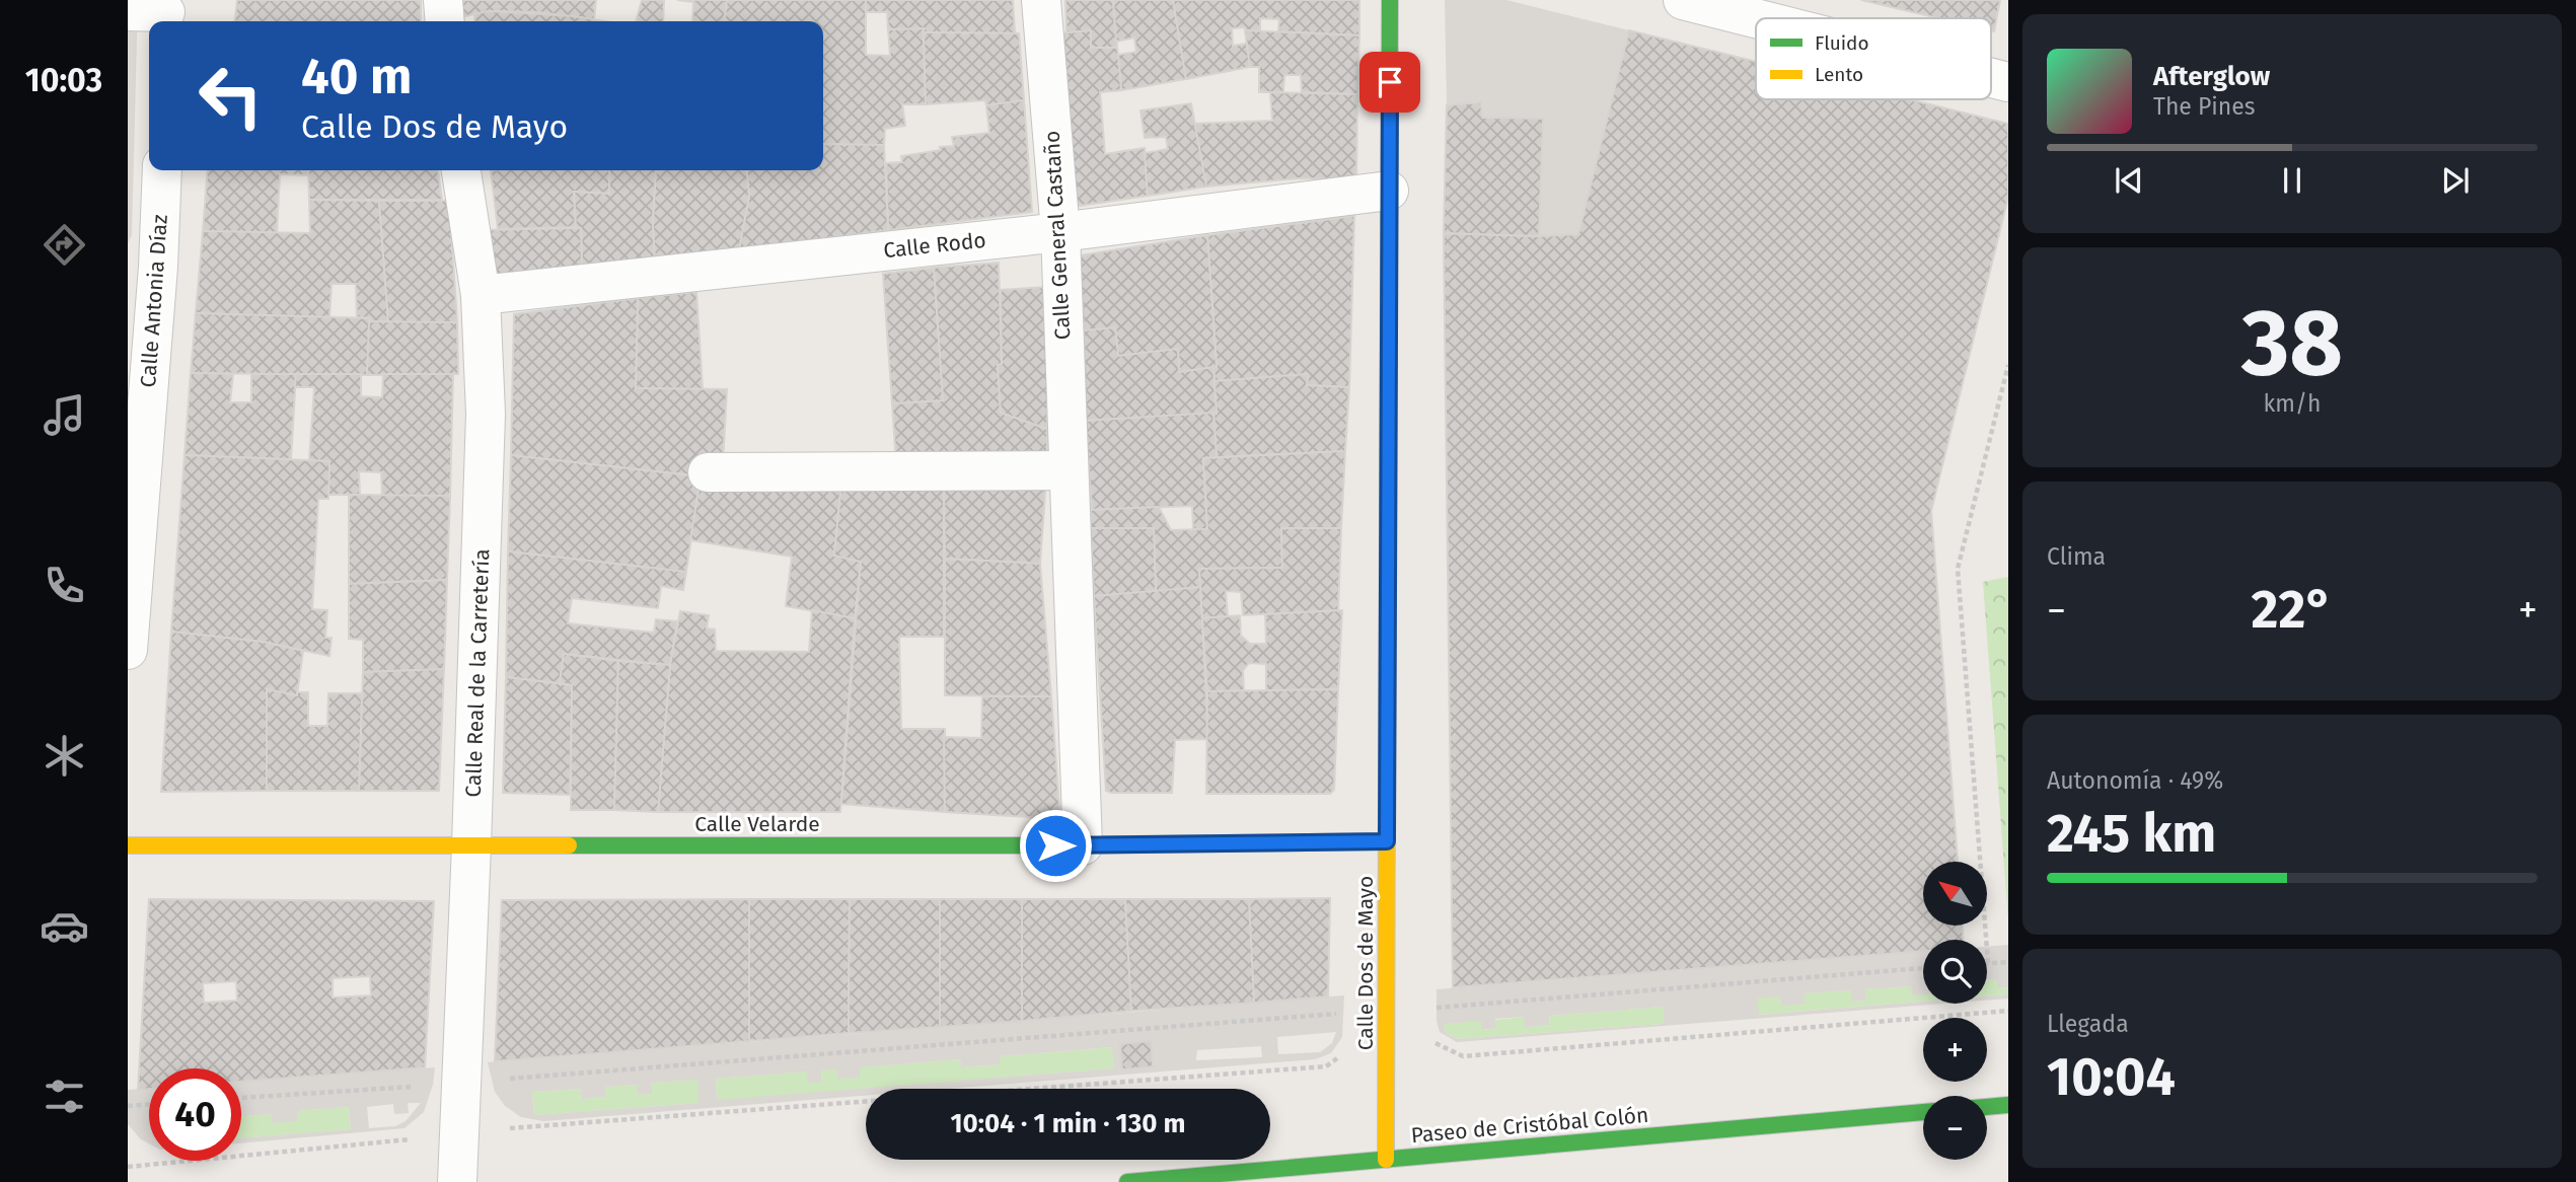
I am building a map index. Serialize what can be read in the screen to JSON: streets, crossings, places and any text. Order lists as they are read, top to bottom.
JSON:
{
  "streets": {
    "street": [
      "Calle General Castaño",
      "Calle Rodo",
      "Calle Antonia Díaz",
      "Calle Real de la Carretería",
      "Calle Velarde",
      "Calle Dos de Mayo",
      "Paseo de Cristóbal Colón"
    ]
  },
  "crossings": [
    ["Calle General Castaño", "Calle Rodo"],
    ["Calle General Castaño", "Calle Velarde"],
    ["Calle Rodo", "Calle Real de la Carretería"],
    ["Calle Rodo", "Calle Dos de Mayo"],
    ["Calle Real de la Carretería", "Calle Velarde"],
    ["Calle Velarde", "Calle Dos de Mayo"],
    ["Calle Dos de Mayo", "Paseo de Cristóbal Colón"]
  ],
  "legend": ["Fluido", "Lento"],
  "north": "top left",
  "page": {
    "tabs": "10:03",
    "turn": ["40 m", "Calle Dos de Mayo"],
    "song": ["Afterglow", "The Pines"],
    "tile": [
      ["38", "km/h"],
      "Clima",
      ["Autonomía · 49%", "245 km"],
      ["Llegada", "10:04"]
    ],
    "heat": ["−", "22°", "+"],
    "map_buttons": ["+", "−"],
    "limit": "40",
    "trip": "10:04 · 1 min · 130 m"
  }
}
